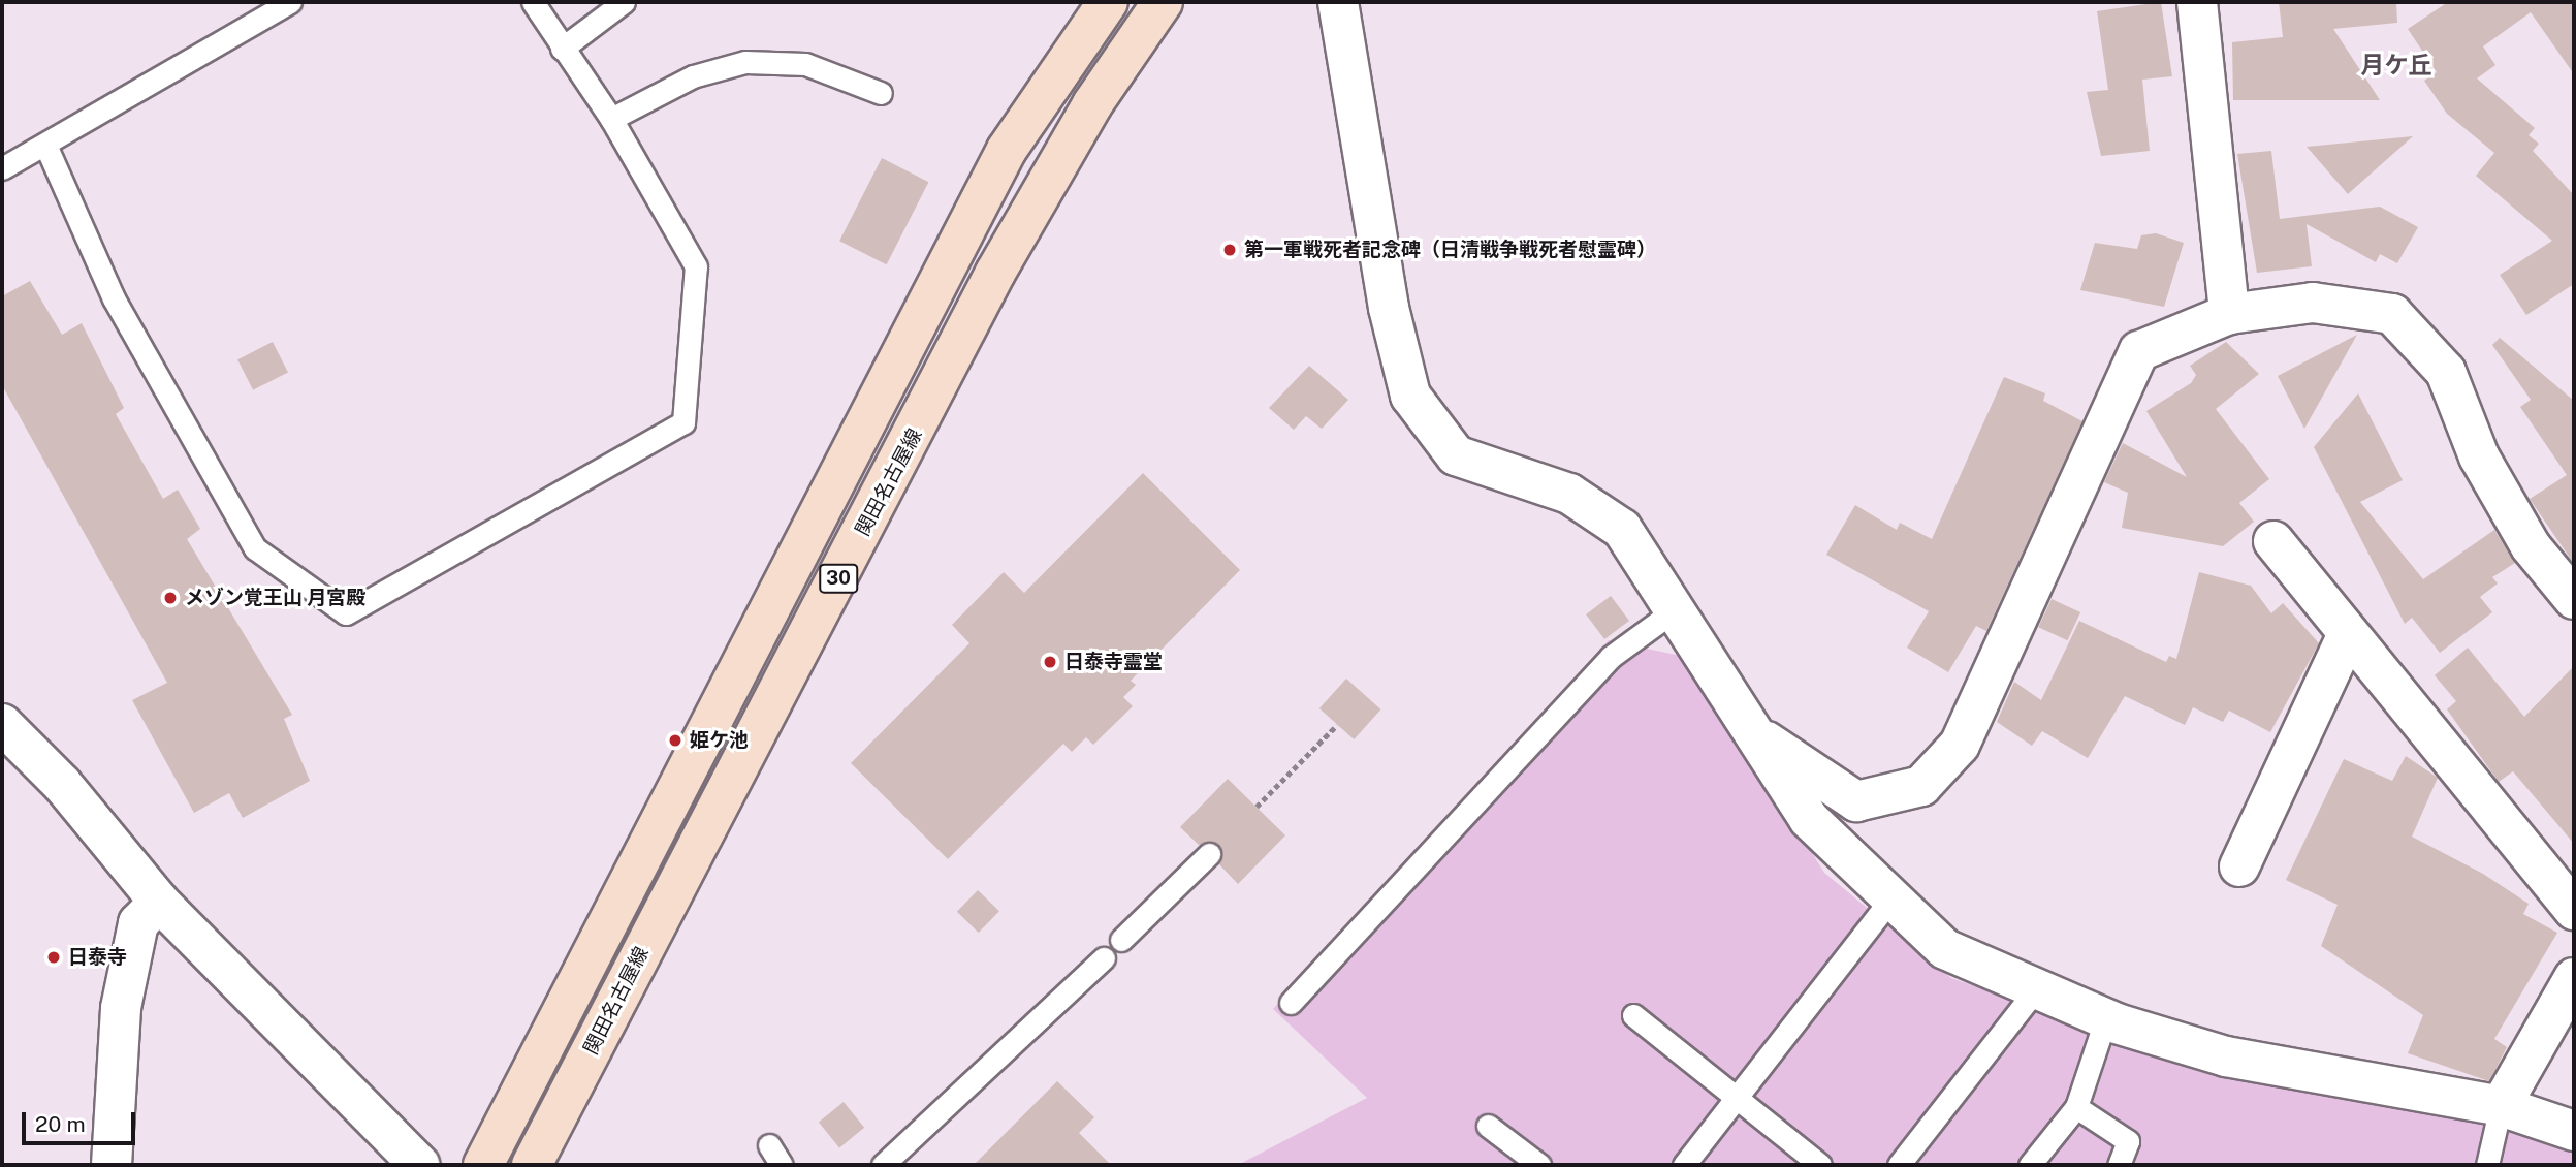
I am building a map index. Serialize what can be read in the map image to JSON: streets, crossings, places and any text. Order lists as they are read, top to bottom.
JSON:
{
  "streets": {
    "main road": ["関田名古屋線", "30"]
  },
  "districts": ["月ケ丘"],
  "places": [
    "第一軍戦死者記念碑（日清戦争戦死者慰霊碑）",
    "メゾン覚王山 月宮殿",
    "日泰寺霊堂",
    "姫ケ池",
    "日泰寺"
  ],
  "scale_bar": "20 m"
}
